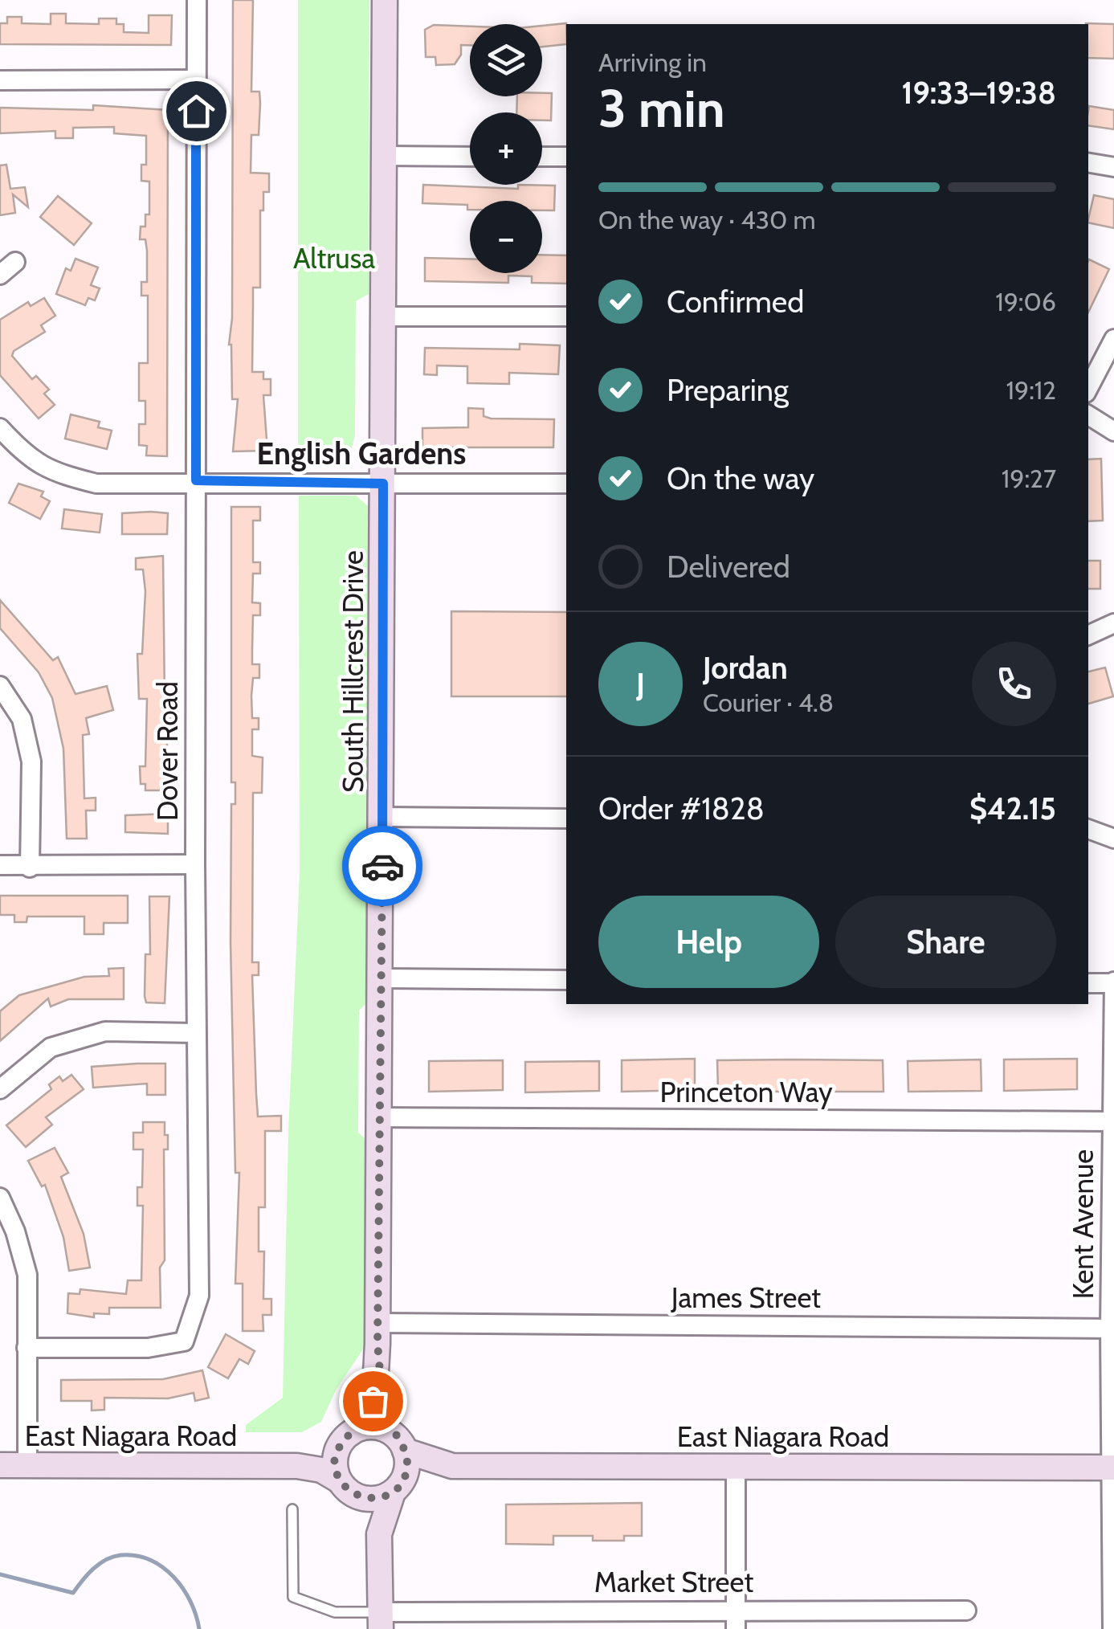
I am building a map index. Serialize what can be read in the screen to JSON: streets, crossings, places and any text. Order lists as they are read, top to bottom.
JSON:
{
  "streets": {
    "street": [
      "South Hillcrest Drive",
      "Dover Road",
      "Princeton Way",
      "Kent Avenue",
      "James Street",
      "East Niagara Road",
      "Market Street"
    ]
  },
  "crossings": [
    ["South Hillcrest Drive", "Princeton Way"],
    ["South Hillcrest Drive", "James Street"],
    ["South Hillcrest Drive", "East Niagara Road"],
    ["Princeton Way", "Kent Avenue"],
    ["Kent Avenue", "James Street"],
    ["Kent Avenue", "East Niagara Road"]
  ],
  "districts": ["English Gardens"],
  "parks": ["Altrusa"],
  "page": {
    "map_buttons": ["+", "−"],
    "heading": ["3 min", "Arriving in", "19:33–19:38"],
    "panel": [
      "Jordan",
      "Courier · 4.8",
      "Order #1828",
      "$42.15"
    ],
    "bar": "On the way · 430 m",
    "list": [
      ["Confirmed", "19:06"],
      ["Preparing", "19:12"],
      ["On the way", "19:27"],
      "Delivered"
    ],
    "round": "J",
    "buttons": ["Help", "Share"]
  }
}
